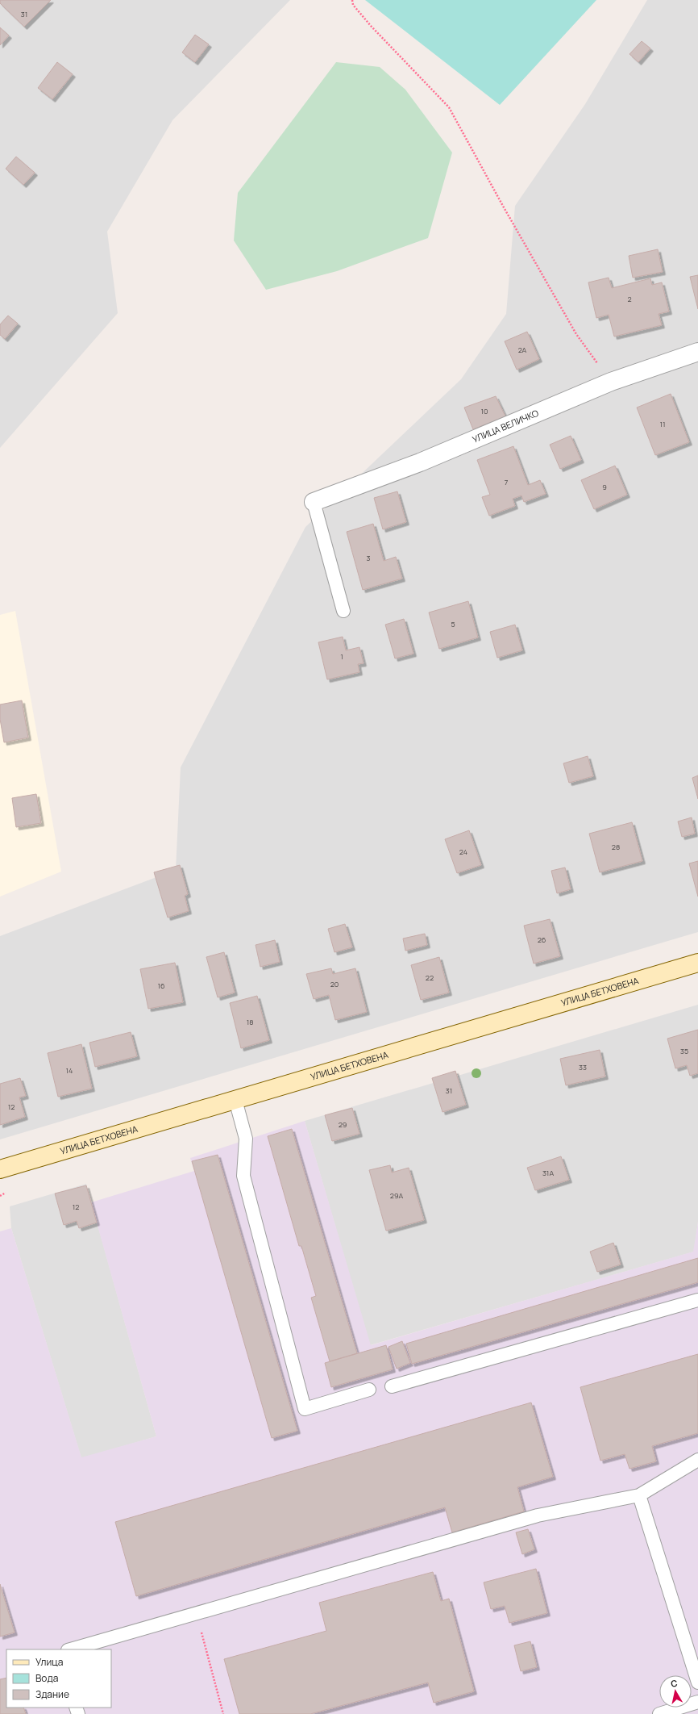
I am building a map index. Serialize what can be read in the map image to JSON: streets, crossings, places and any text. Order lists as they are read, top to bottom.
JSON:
{
  "streets": {
    "main road": ["УЛИЦА БЕТХОВЕНА"],
    "street": ["УЛИЦА ВЕЛИЧКО"]
  },
  "house_numbers": [
    "31",
    "2",
    "2А",
    "10",
    "11",
    "7",
    "9",
    "3",
    "5",
    "1",
    "28",
    "24",
    "26",
    "22",
    "20",
    "16",
    "18",
    "35",
    "33",
    "14",
    "31",
    "12",
    "29",
    "31А",
    "29А",
    "12"
  ],
  "legend": ["Улица", "Вода", "Здание"],
  "north": "top"
}
